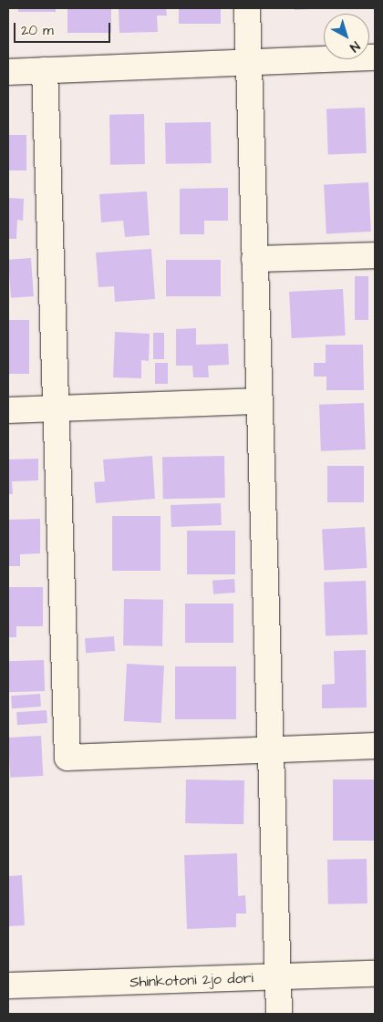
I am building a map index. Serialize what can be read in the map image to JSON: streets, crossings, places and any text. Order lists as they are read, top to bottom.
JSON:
{
  "streets": {
    "street": ["Shinkotoni 2jo dori"]
  },
  "scale_bar": "20 m",
  "north": "bottom right"
}
